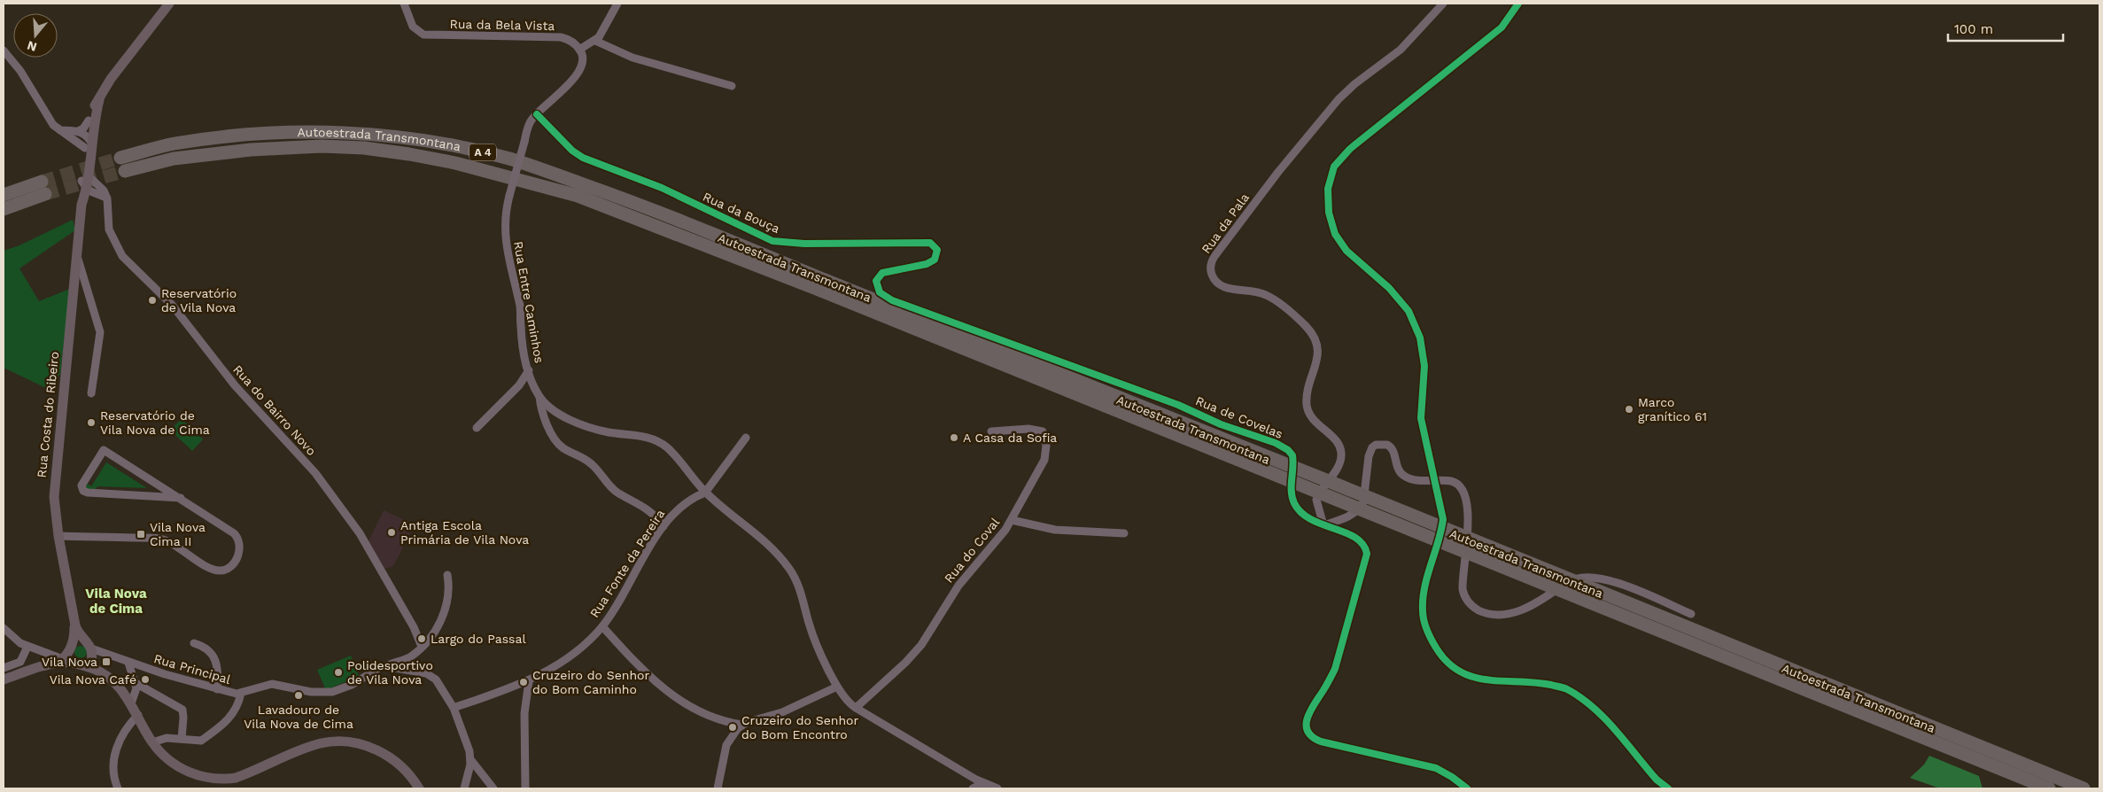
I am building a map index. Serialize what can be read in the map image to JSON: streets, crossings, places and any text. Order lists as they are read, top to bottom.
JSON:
{
  "streets": {
    "highway": ["Autoestrada Transmontana", "A 4"],
    "main road": ["Rua Costa do Ribeiro"],
    "street": [
      "Rua da Bela Vista",
      "Rua da Bouça",
      "Rua da Pala",
      "Rua Entre Caminhos",
      "Rua do Bairro Novo",
      "Rua de Covelas",
      "Rua do Coval",
      "Rua Fonte da Pereira",
      "Rua Principal"
    ]
  },
  "crossings": [
    ["Rua da Bouça", "Rua Entre Caminhos"],
    ["Rua da Bouça", "Rua de Covelas"],
    ["Rua da Pala", "Rua de Covelas"],
    ["Rua Entre Caminhos", "Rua do Coval"],
    ["Rua Entre Caminhos", "Rua Fonte da Pereira"],
    ["Rua do Bairro Novo", "Rua Costa do Ribeiro"],
    ["Rua do Bairro Novo", "Rua Principal"]
  ],
  "districts": ["Vila Nova de Cima"],
  "places": {
    "other": [
      "Reservatório de Vila Nova",
      "Marco granítico 61",
      "Reservatório de Vila Nova de Cima",
      "A Casa da Sofia",
      "Antiga Escola Primária de Vila Nova",
      "Largo do Passal",
      "Polidesportivo de Vila Nova",
      "Vila Nova Café",
      "Cruzeiro do Senhor do Bom Caminho",
      "Lavadouro de Vila Nova de Cima",
      "Cruzeiro do Senhor do Bom Encontro"
    ],
    "transit": ["Vila Nova Cima II", "Vila Nova"]
  },
  "scale_bar": "100 m",
  "north": "bottom"
}
